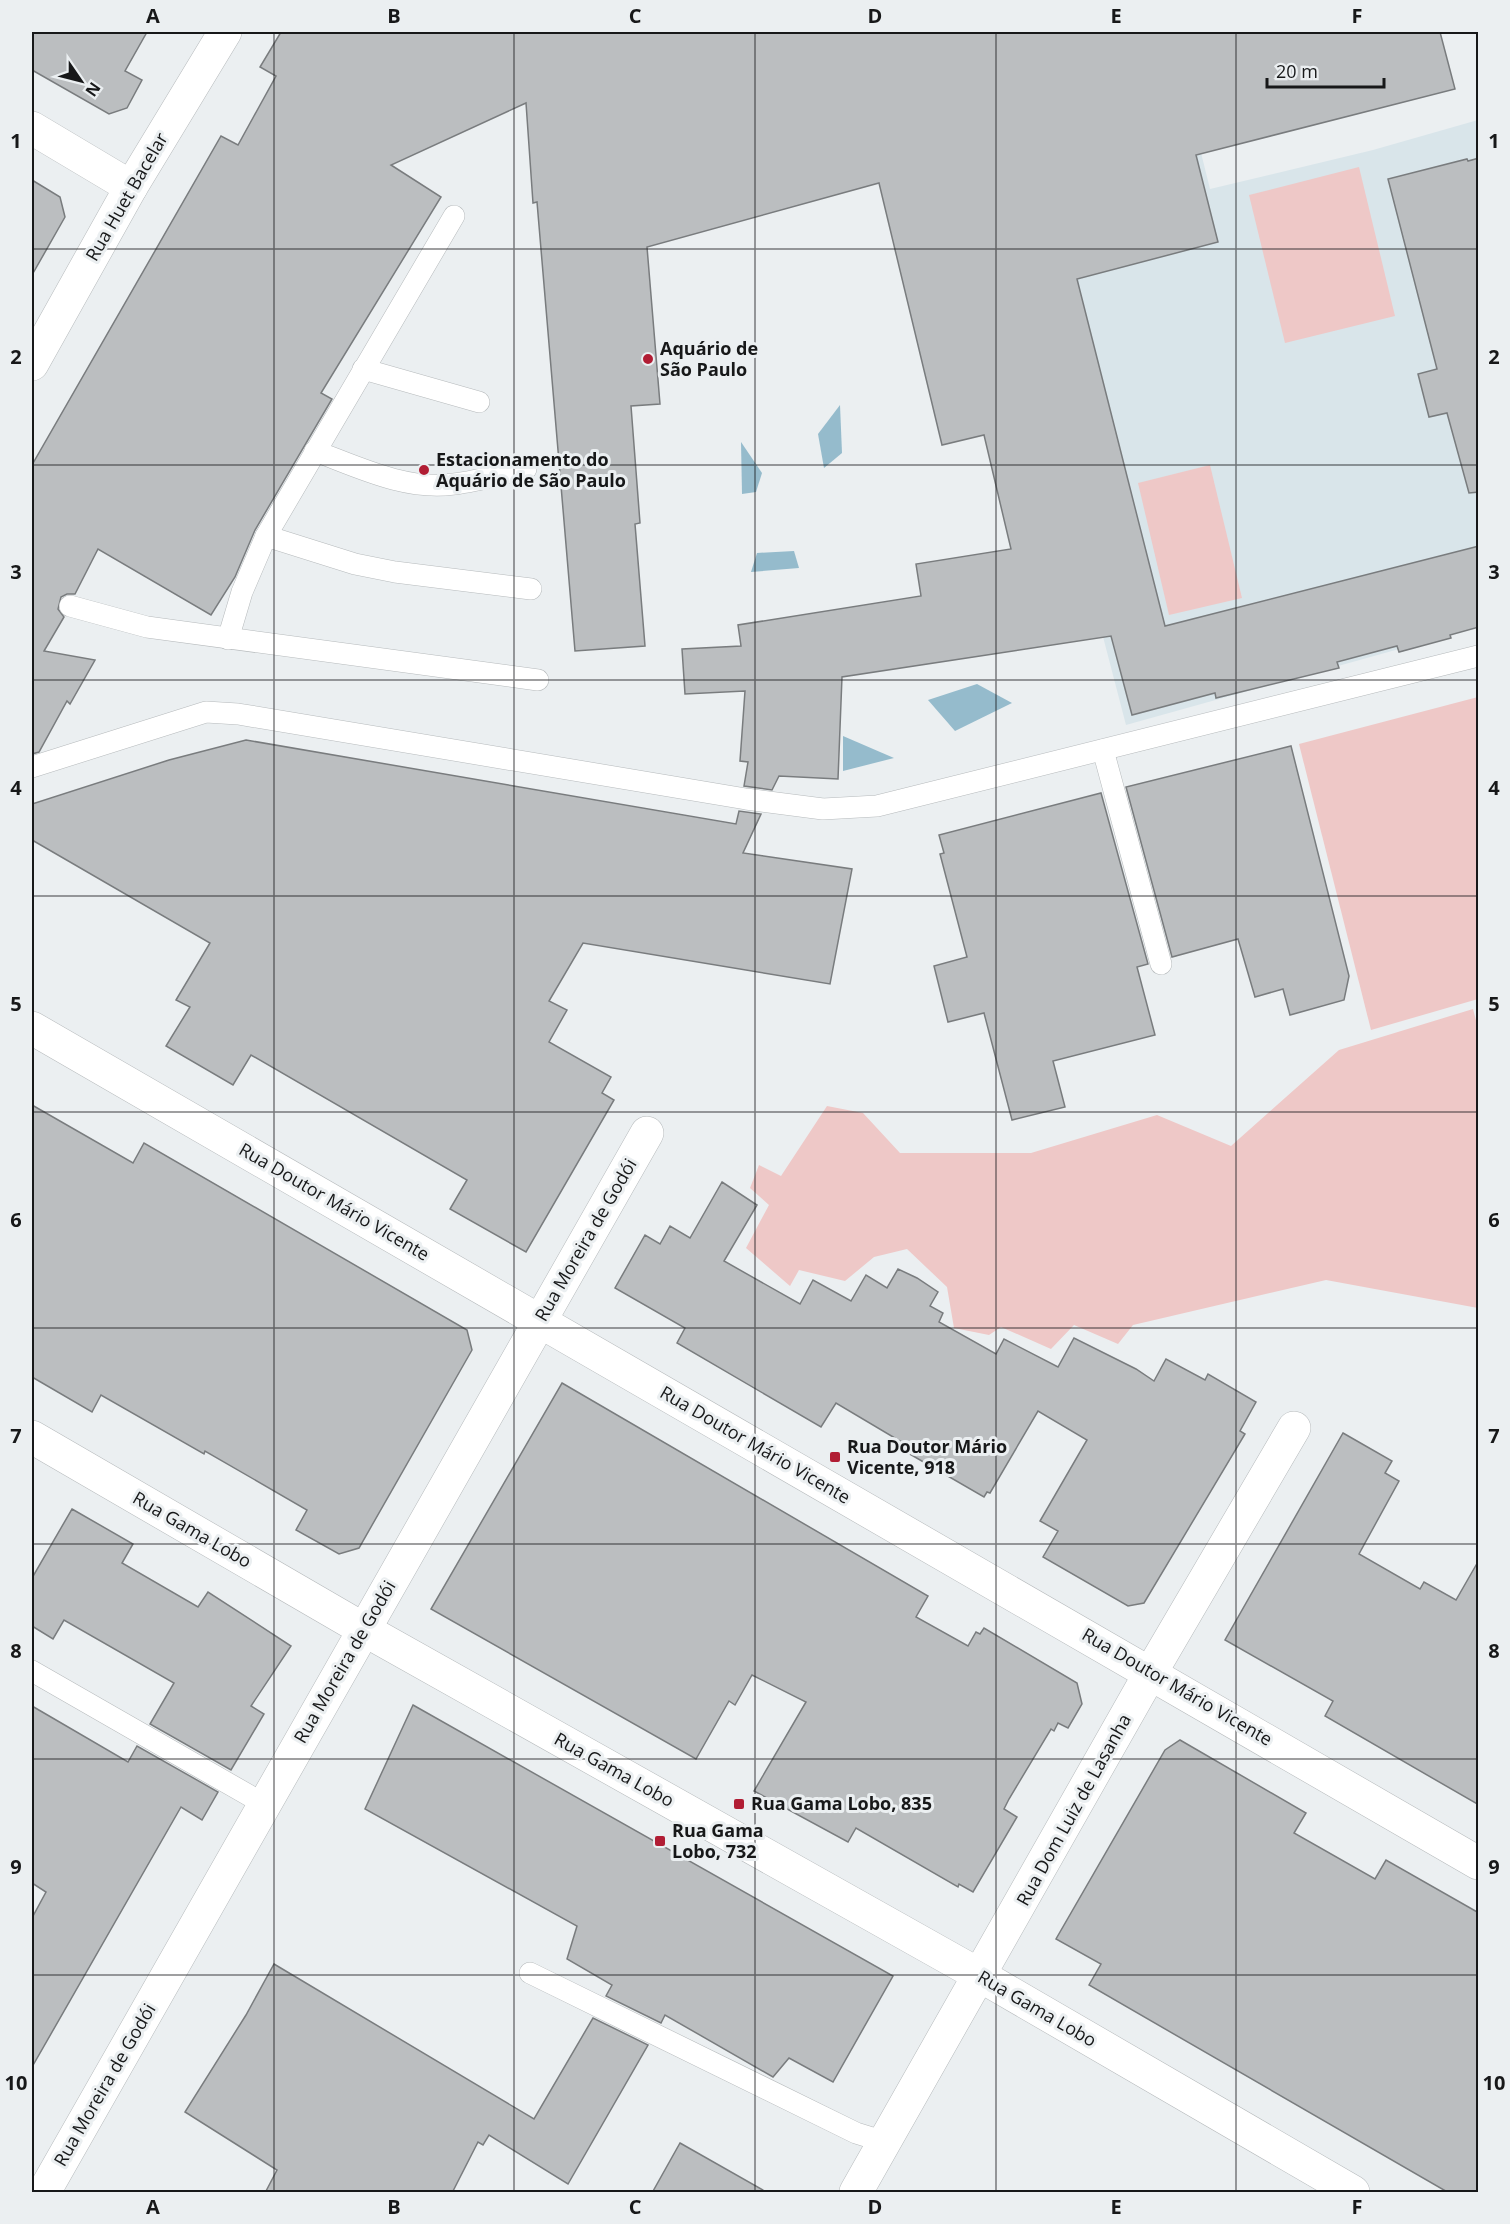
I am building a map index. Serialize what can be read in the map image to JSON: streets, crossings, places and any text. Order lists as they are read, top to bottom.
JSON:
{
  "streets": {
    "street": [
      "Rua Huet Bacelar",
      "Rua Doutor Mário Vicente",
      "Rua Moreira de Godói",
      "Rua Gama Lobo",
      "Rua Dom Luiz de Lasanha"
    ]
  },
  "crossings": [
    ["Rua Doutor Mário Vicente", "Rua Moreira de Godói"],
    ["Rua Doutor Mário Vicente", "Rua Dom Luiz de Lasanha"],
    ["Rua Moreira de Godói", "Rua Gama Lobo"],
    ["Rua Gama Lobo", "Rua Dom Luiz de Lasanha"]
  ],
  "places": {
    "other": ["Aquário de São Paulo", "Estacionamento do Aquário de São Paulo"],
    "transit": ["Rua Doutor Mário Vicente, 918", "Rua Gama Lobo, 835", "Rua Gama Lobo, 732"]
  },
  "scale_bar": "20 m",
  "north": "bottom right",
  "grid": {
    "columns": [
      "A",
      "B",
      "C",
      "D",
      "E",
      "F"
    ],
    "rows": [
      "1",
      "2",
      "3",
      "4",
      "5",
      "6",
      "7",
      "8",
      "9",
      "10"
    ]
  }
}
